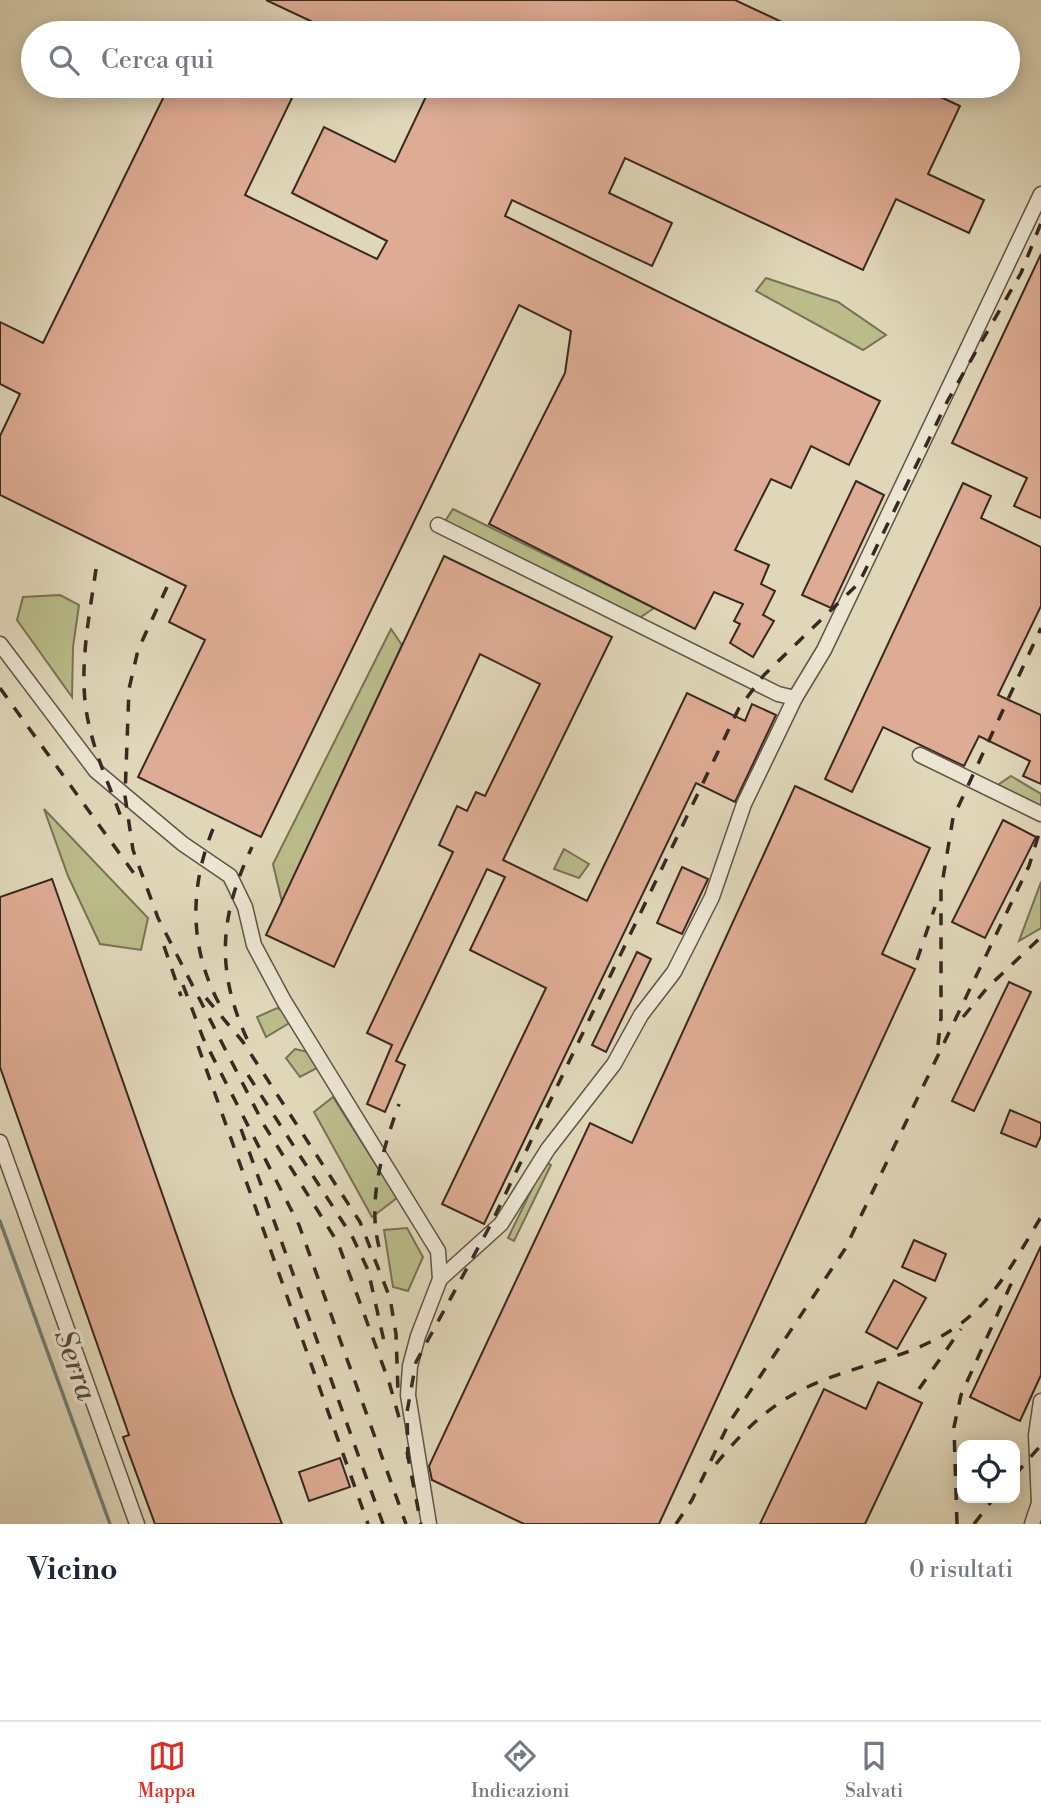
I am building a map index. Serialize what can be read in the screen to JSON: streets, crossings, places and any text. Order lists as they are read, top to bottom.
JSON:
{
  "water": ["Serra"],
  "page": {
    "search": "Cerca qui",
    "heading": ["Vicino", "0 risultati"],
    "nav": ["Mappa", "Indicazioni", "Salvati"]
  }
}
